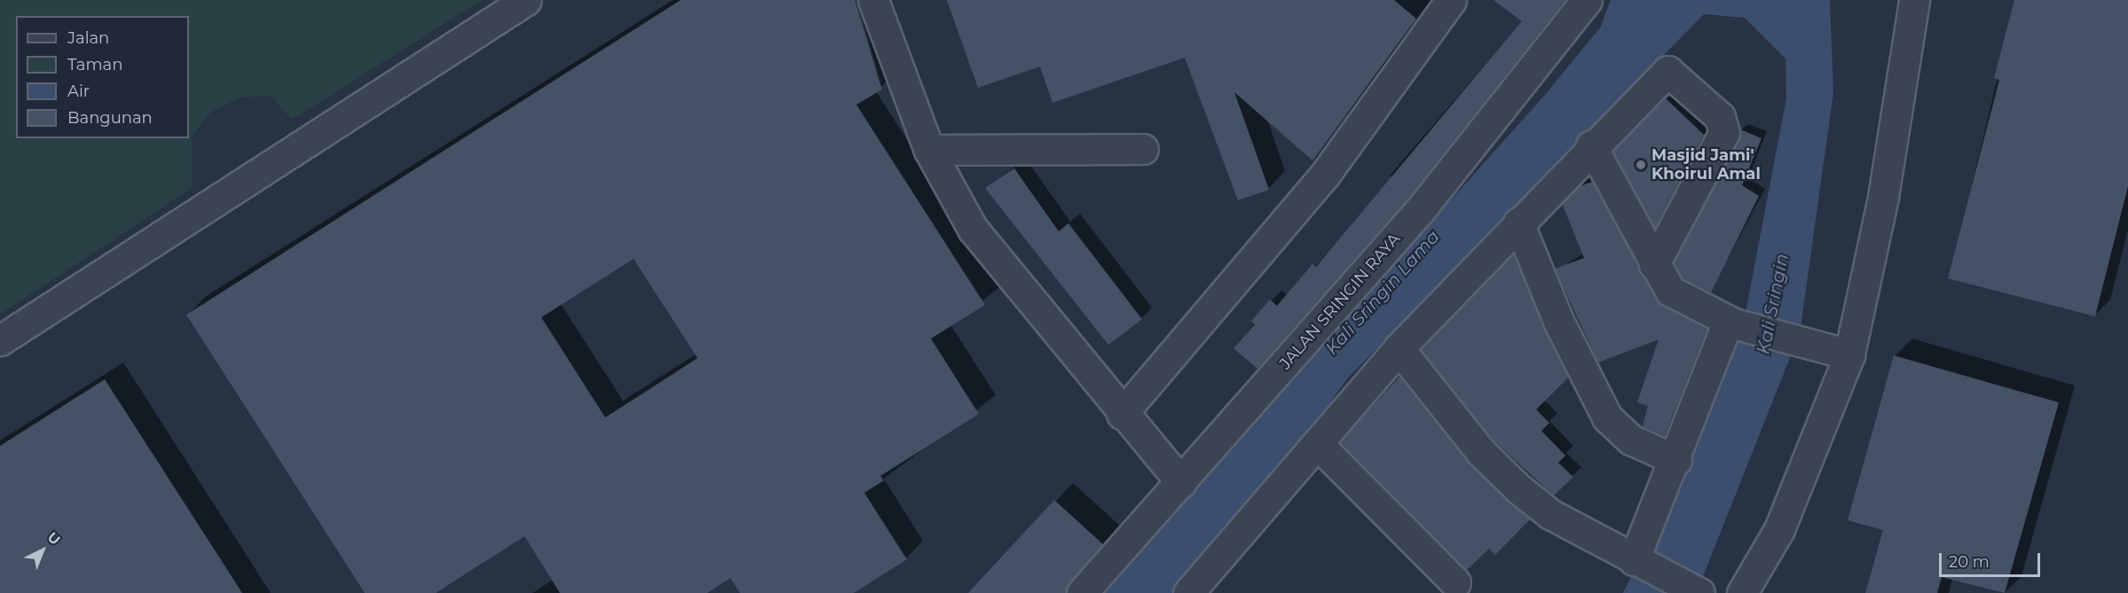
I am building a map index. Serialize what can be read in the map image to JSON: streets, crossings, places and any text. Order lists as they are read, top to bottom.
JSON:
{
  "streets": {
    "street": ["JALAN SRINGIN RAYA"]
  },
  "water": ["Kali Sringin Lama", "Kali Sringin"],
  "places": ["Masjid Jami' Khoirul Amal"],
  "legend": [
    "Jalan",
    "Taman",
    "Air",
    "Bangunan"
  ],
  "scale_bar": "20 m",
  "north": "top right"
}
